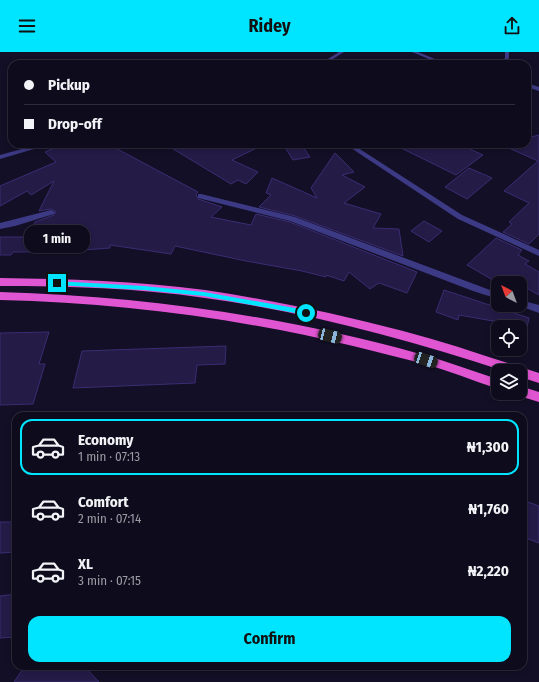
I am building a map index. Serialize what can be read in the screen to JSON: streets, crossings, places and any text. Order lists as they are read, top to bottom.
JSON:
{
  "north": "top left",
  "page": {
    "header": "Ridey",
    "banner": ["Pickup", "Drop-off"],
    "bubble": "1 min",
    "list": [
      {
        "name": "Economy",
        "note": "1 min · 07:13",
        "value": "₦1,300"
      },
      {
        "name": "Comfort",
        "note": "2 min · 07:14",
        "value": "₦1,760"
      },
      {
        "name": "XL",
        "note": "3 min · 07:15",
        "value": "₦2,220"
      }
    ],
    "buttons": "Confirm"
  }
}
